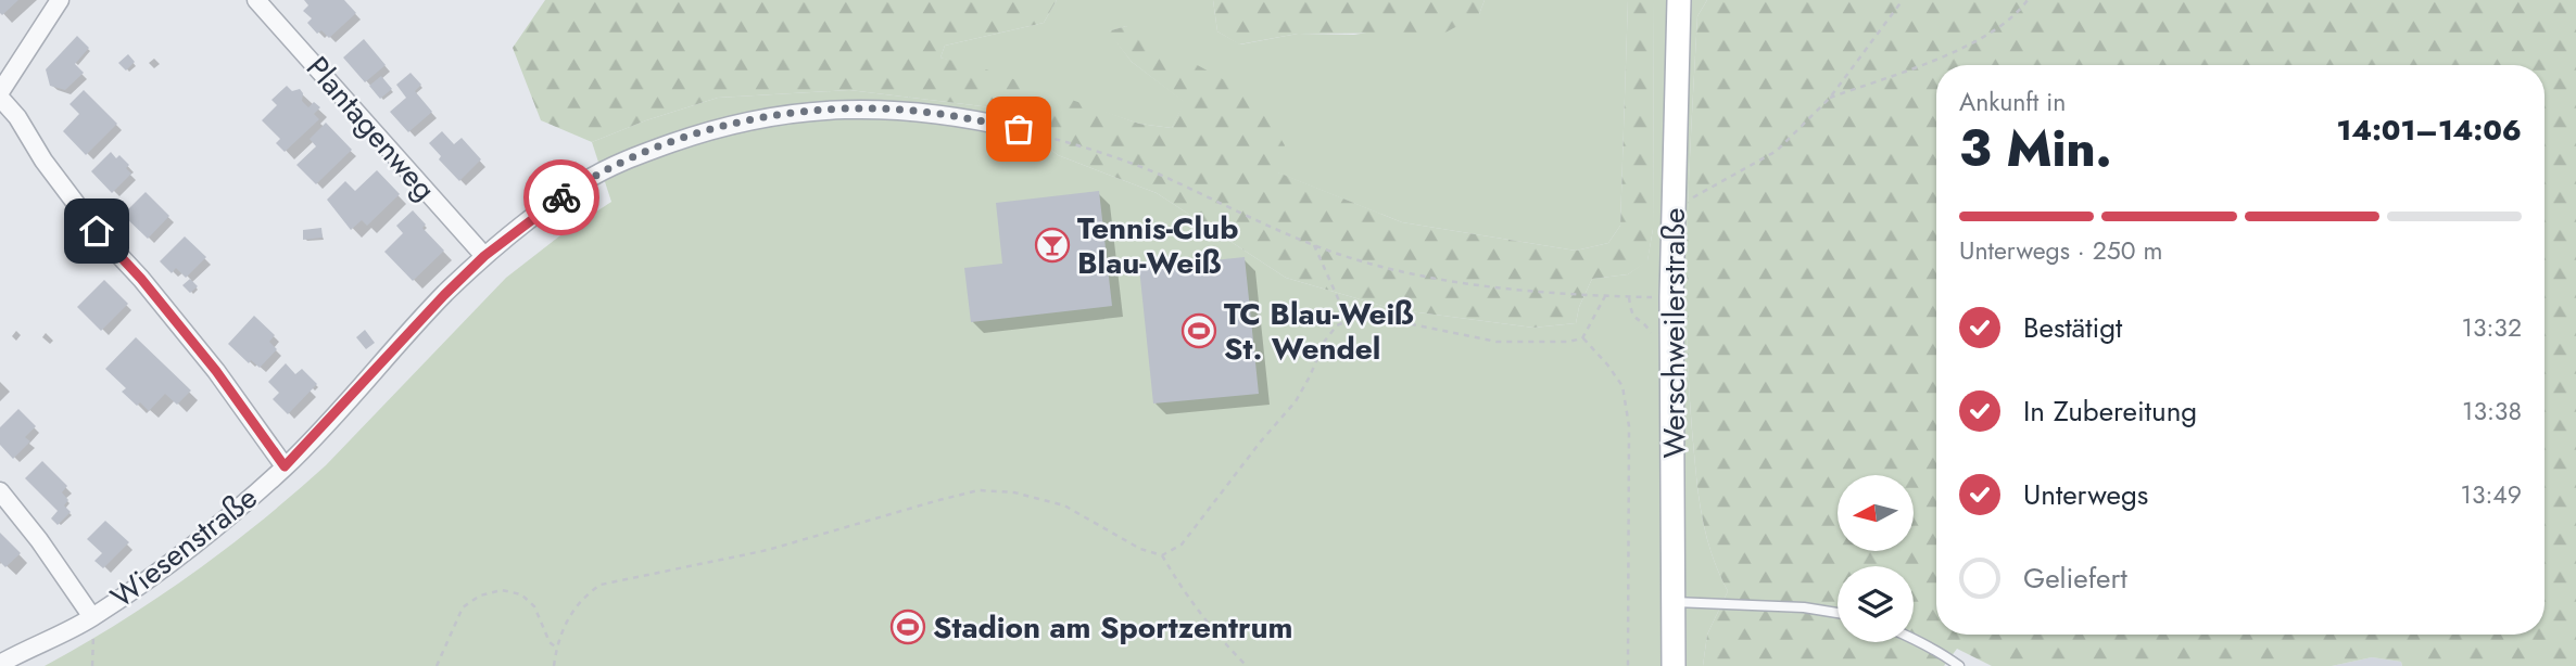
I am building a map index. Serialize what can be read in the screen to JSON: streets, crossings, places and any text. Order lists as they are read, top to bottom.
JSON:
{
  "streets": {
    "main road": ["Werschweilerstraße"],
    "street": ["Plantagenweg", "Wiesenstraße"]
  },
  "crossings": [
    ["Plantagenweg", "Wiesenstraße"]
  ],
  "places": {
    "bar": ["Tennis-Club Blau-Weiß"],
    "sports": ["TC Blau-Weiß St. Wendel", "Stadion am Sportzentrum"]
  },
  "north": "left",
  "page": {
    "heading": ["3 Min.", "Ankunft in", "14:01–14:06"],
    "bar": "Unterwegs · 250 m",
    "list": [
      ["Bestätigt", "13:32"],
      ["In Zubereitung", "13:38"],
      ["Unterwegs", "13:49"],
      "Geliefert"
    ]
  }
}
